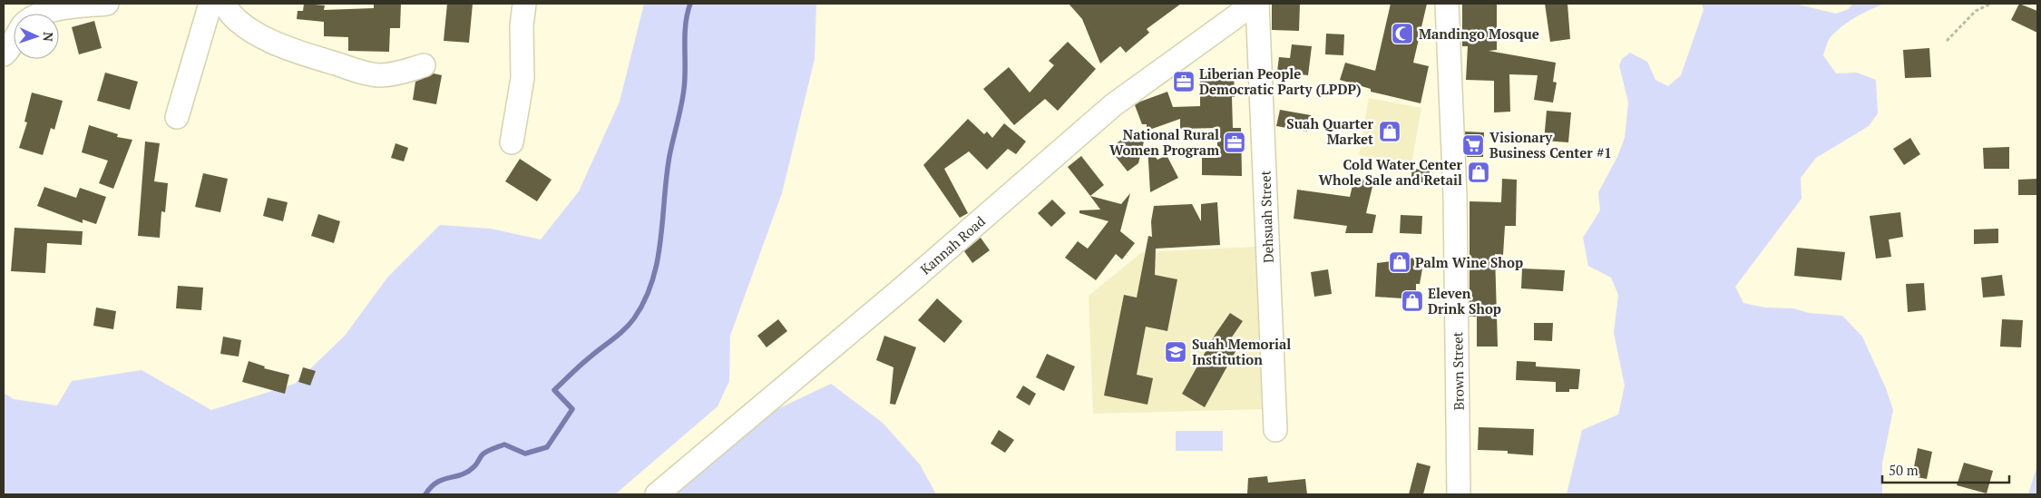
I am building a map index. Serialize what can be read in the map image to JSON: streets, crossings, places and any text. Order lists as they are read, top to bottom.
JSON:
{
  "streets": {
    "street": ["Dehsuah Street", "Kannah Road", "Brown Street"]
  },
  "places": {
    "mosque": ["Mandingo Mosque"],
    "office": ["Liberian People Democratic Party (LPDP)", "National Rural Women Program"],
    "shop": [
      "Suah Quarter Market",
      "Cold Water Center Whole Sale and Retail",
      "Palm Wine Shop",
      "Eleven Drink Shop"
    ],
    "supermarket": ["Visionary Business Center #1"],
    "school or university": ["Suah Memorial Institution"]
  },
  "scale_bar": "50 m",
  "north": "right"
}
